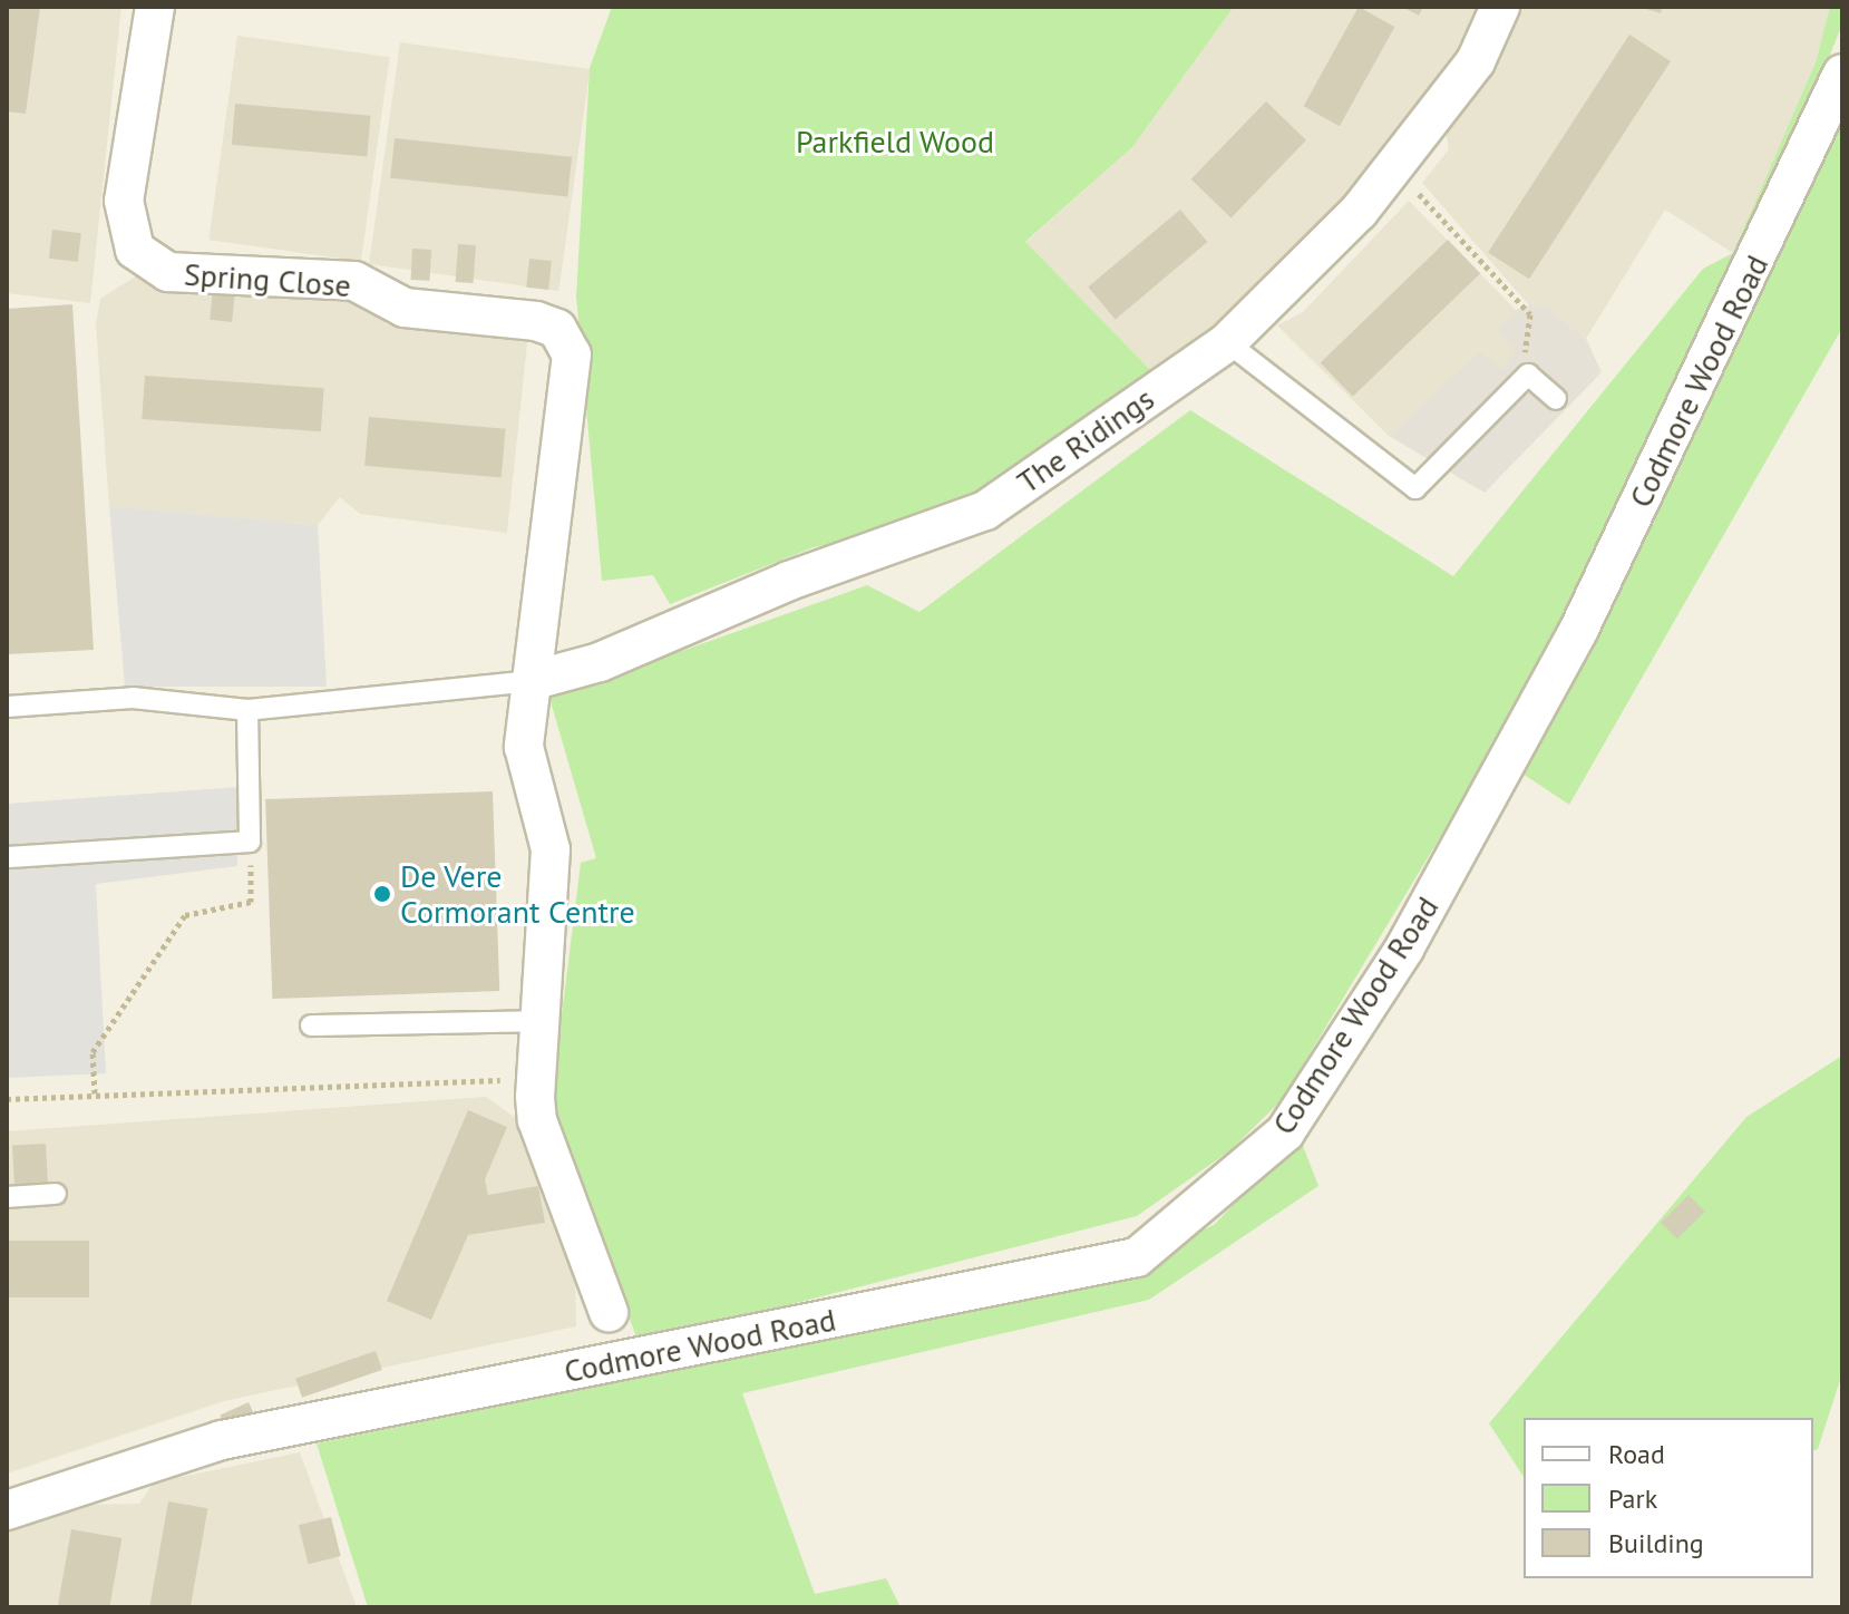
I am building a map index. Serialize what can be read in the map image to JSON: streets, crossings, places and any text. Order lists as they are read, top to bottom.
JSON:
{
  "streets": {
    "street": ["Spring Close", "Codmore Wood Road", "The Ridings"]
  },
  "crossings": [
    ["Spring Close", "The Ridings"]
  ],
  "parks": ["Parkfield Wood"],
  "places": ["De Vere Cormorant Centre"],
  "legend": ["Road", "Park", "Building"]
}
